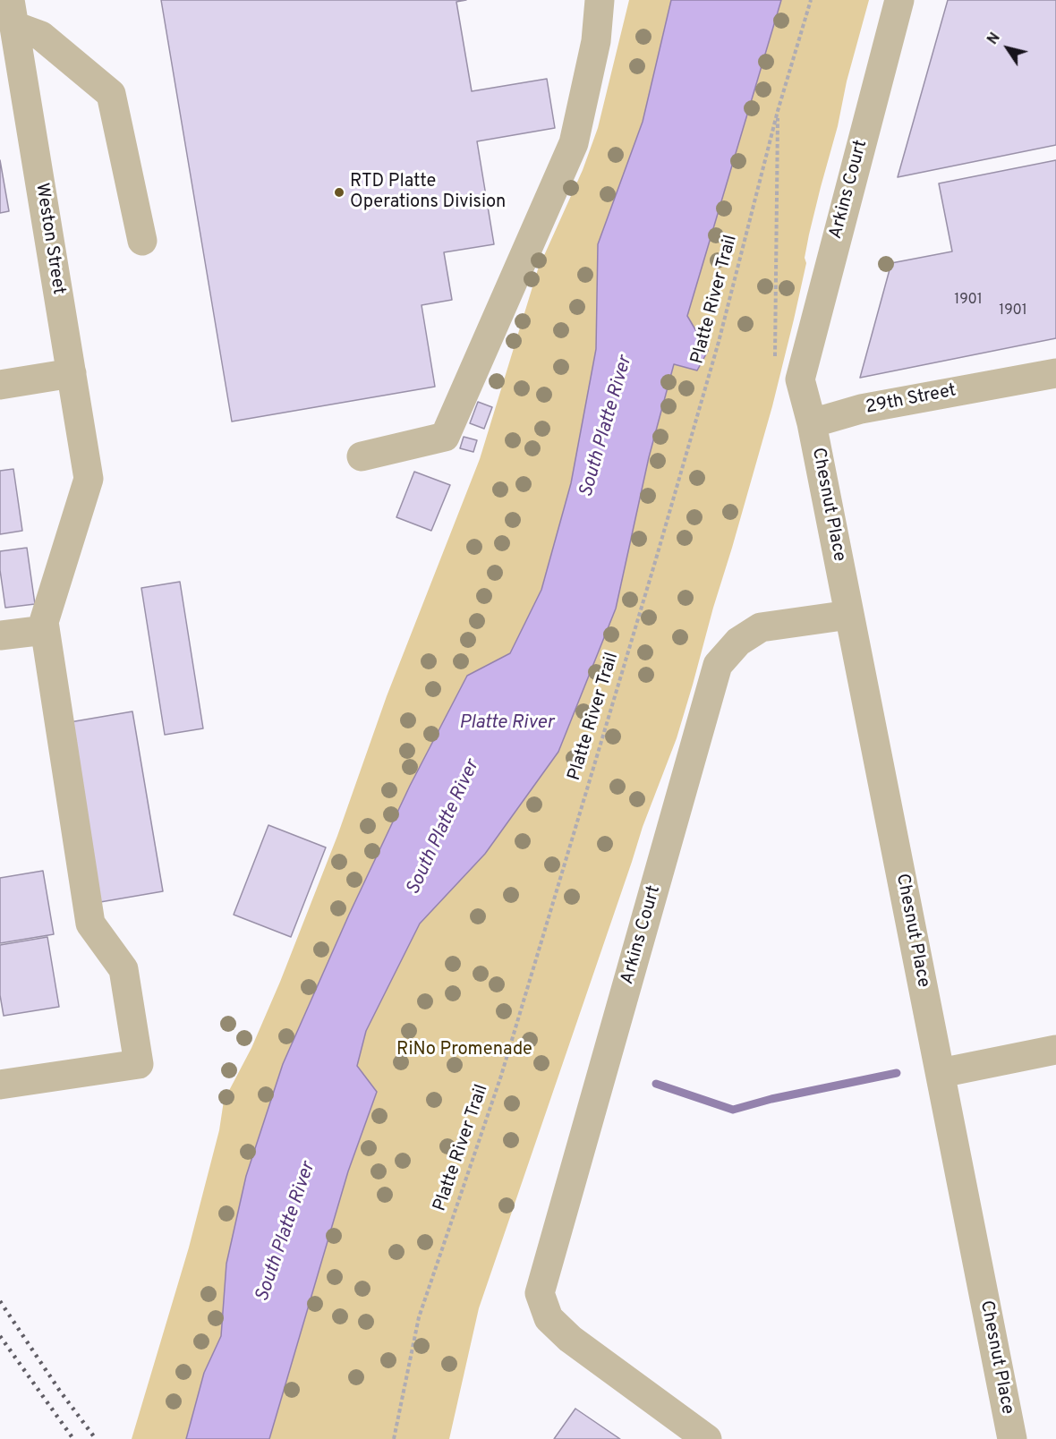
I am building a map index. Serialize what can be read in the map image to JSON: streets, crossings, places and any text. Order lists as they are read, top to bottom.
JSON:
{
  "streets": {
    "street": [
      "Arkins Court",
      "Weston Street",
      "29th Street",
      "Chesnut Place"
    ],
    "path": ["Platte River Trail"]
  },
  "crossings": [
    ["Arkins Court", "Chesnut Place"],
    ["29th Street", "Chesnut Place"]
  ],
  "water": ["South Platte River", "Platte River"],
  "parks": ["RiNo Promenade"],
  "places": ["RTD Platte Operations Division"],
  "house_numbers": ["1901", "1901"],
  "north": "top left"
}
